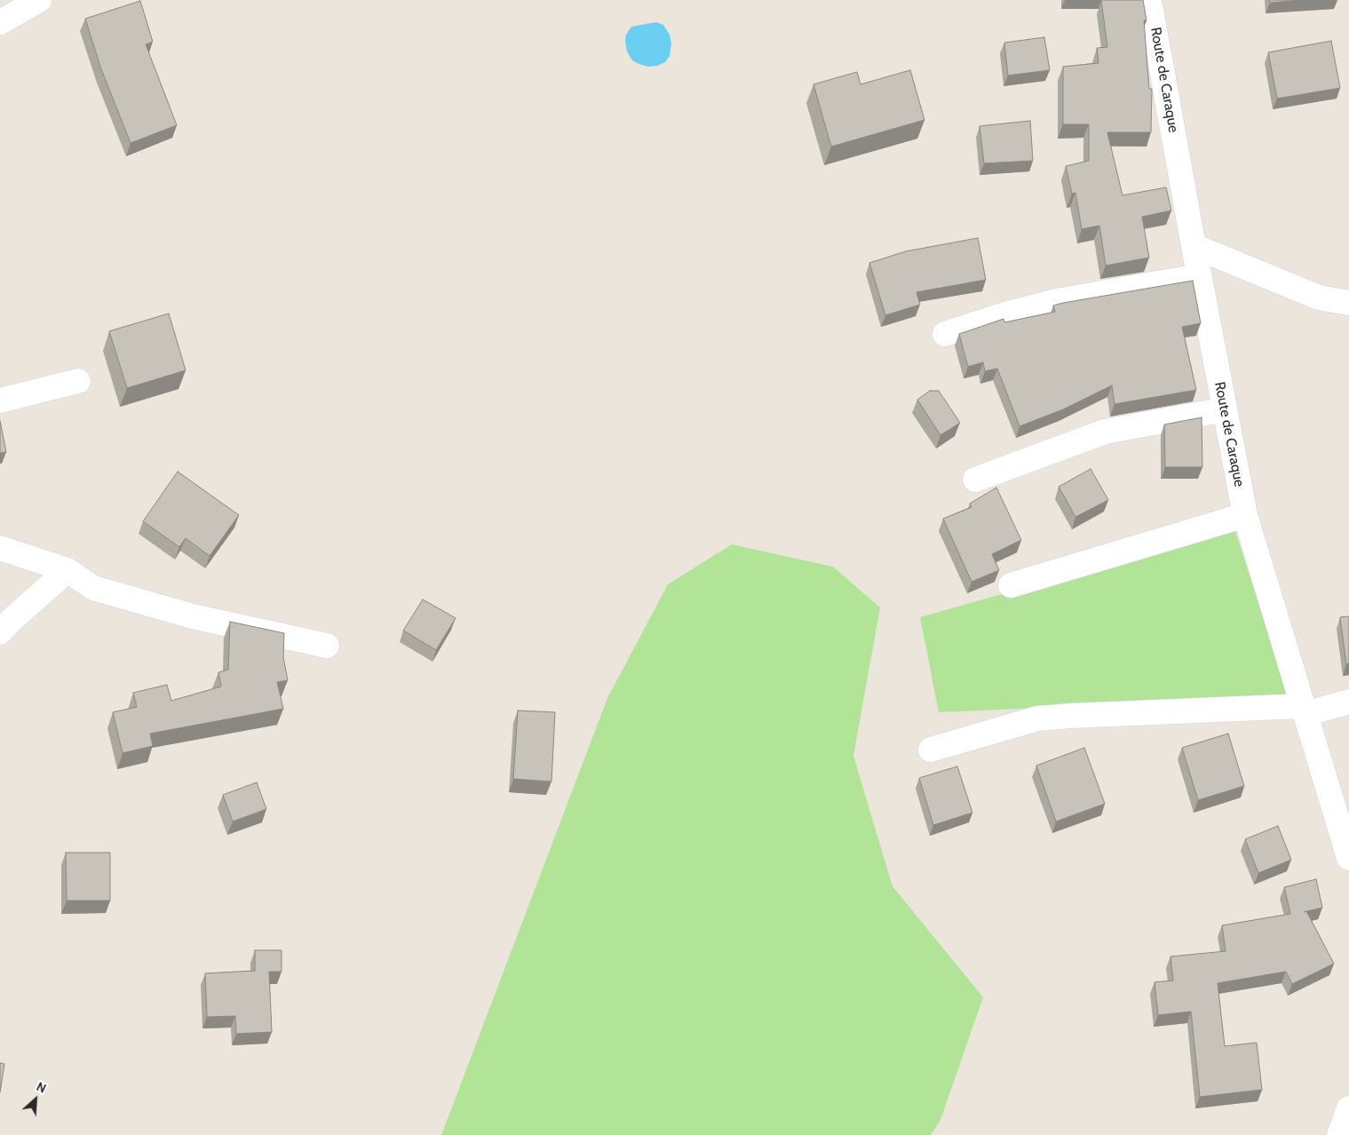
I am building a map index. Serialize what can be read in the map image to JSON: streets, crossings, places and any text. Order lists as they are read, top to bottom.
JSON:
{
  "streets": {
    "street": ["Route de Caraque"]
  },
  "north": "top right"
}
